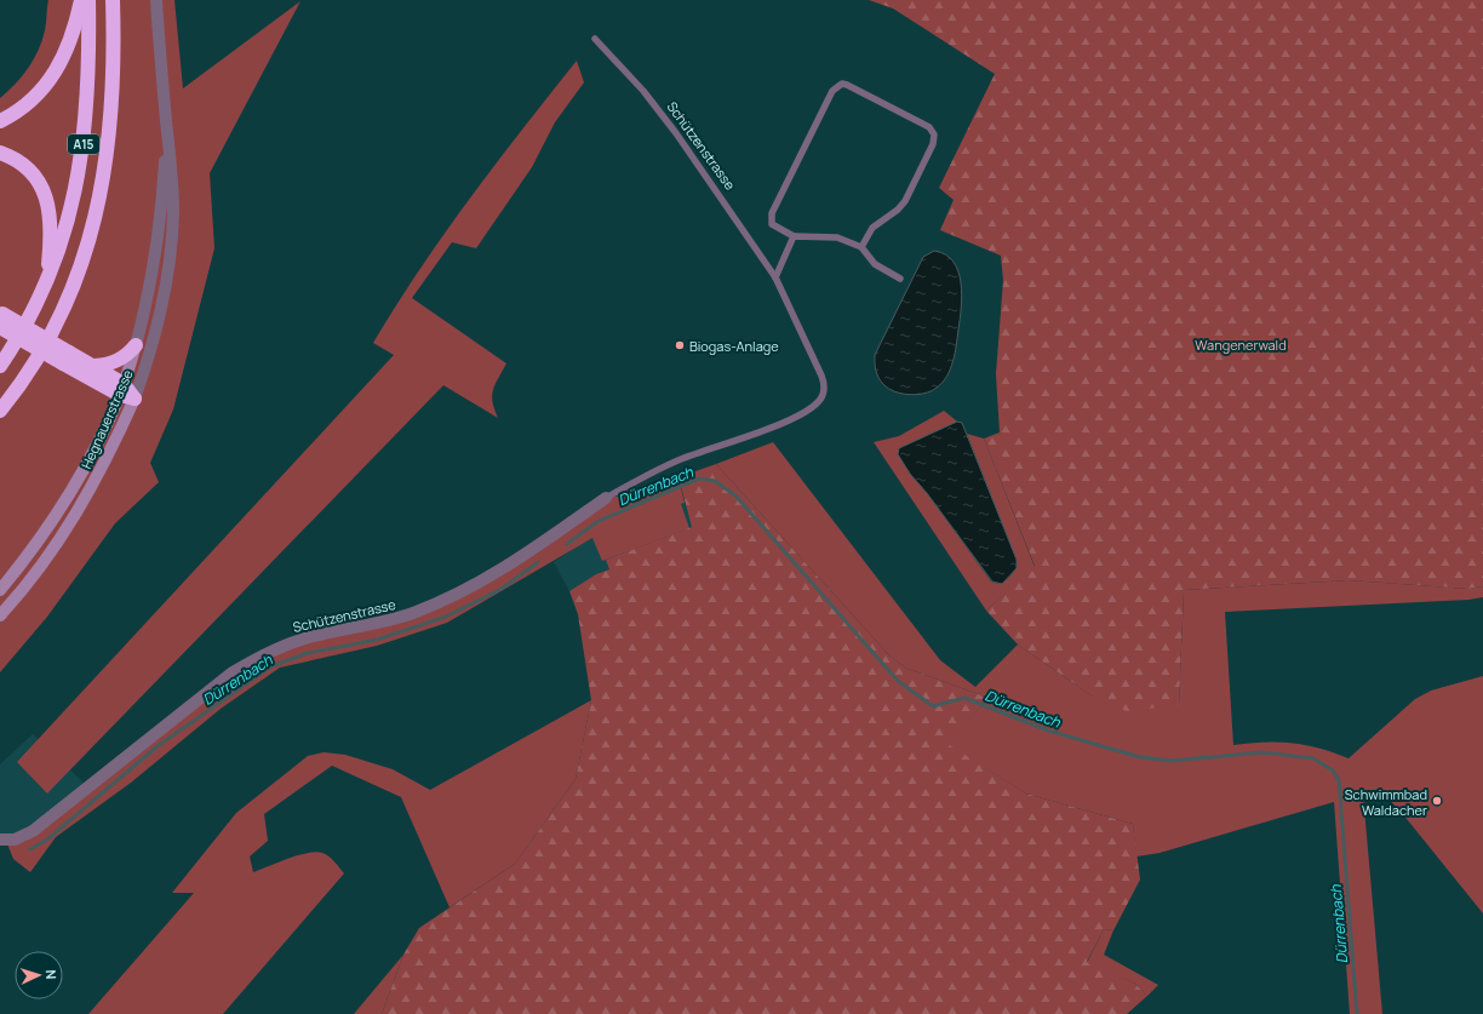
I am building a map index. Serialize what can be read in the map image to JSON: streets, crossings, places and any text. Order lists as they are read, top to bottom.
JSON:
{
  "streets": {
    "highway": ["A15"],
    "main road": ["Hegnauerstrasse"],
    "street": ["Schützenstrasse"]
  },
  "water": ["Dürrenbach"],
  "parks": ["Wangenerwald"],
  "places": ["Biogas-Anlage", "Schwimmbad Waldacher"],
  "north": "right"
}
